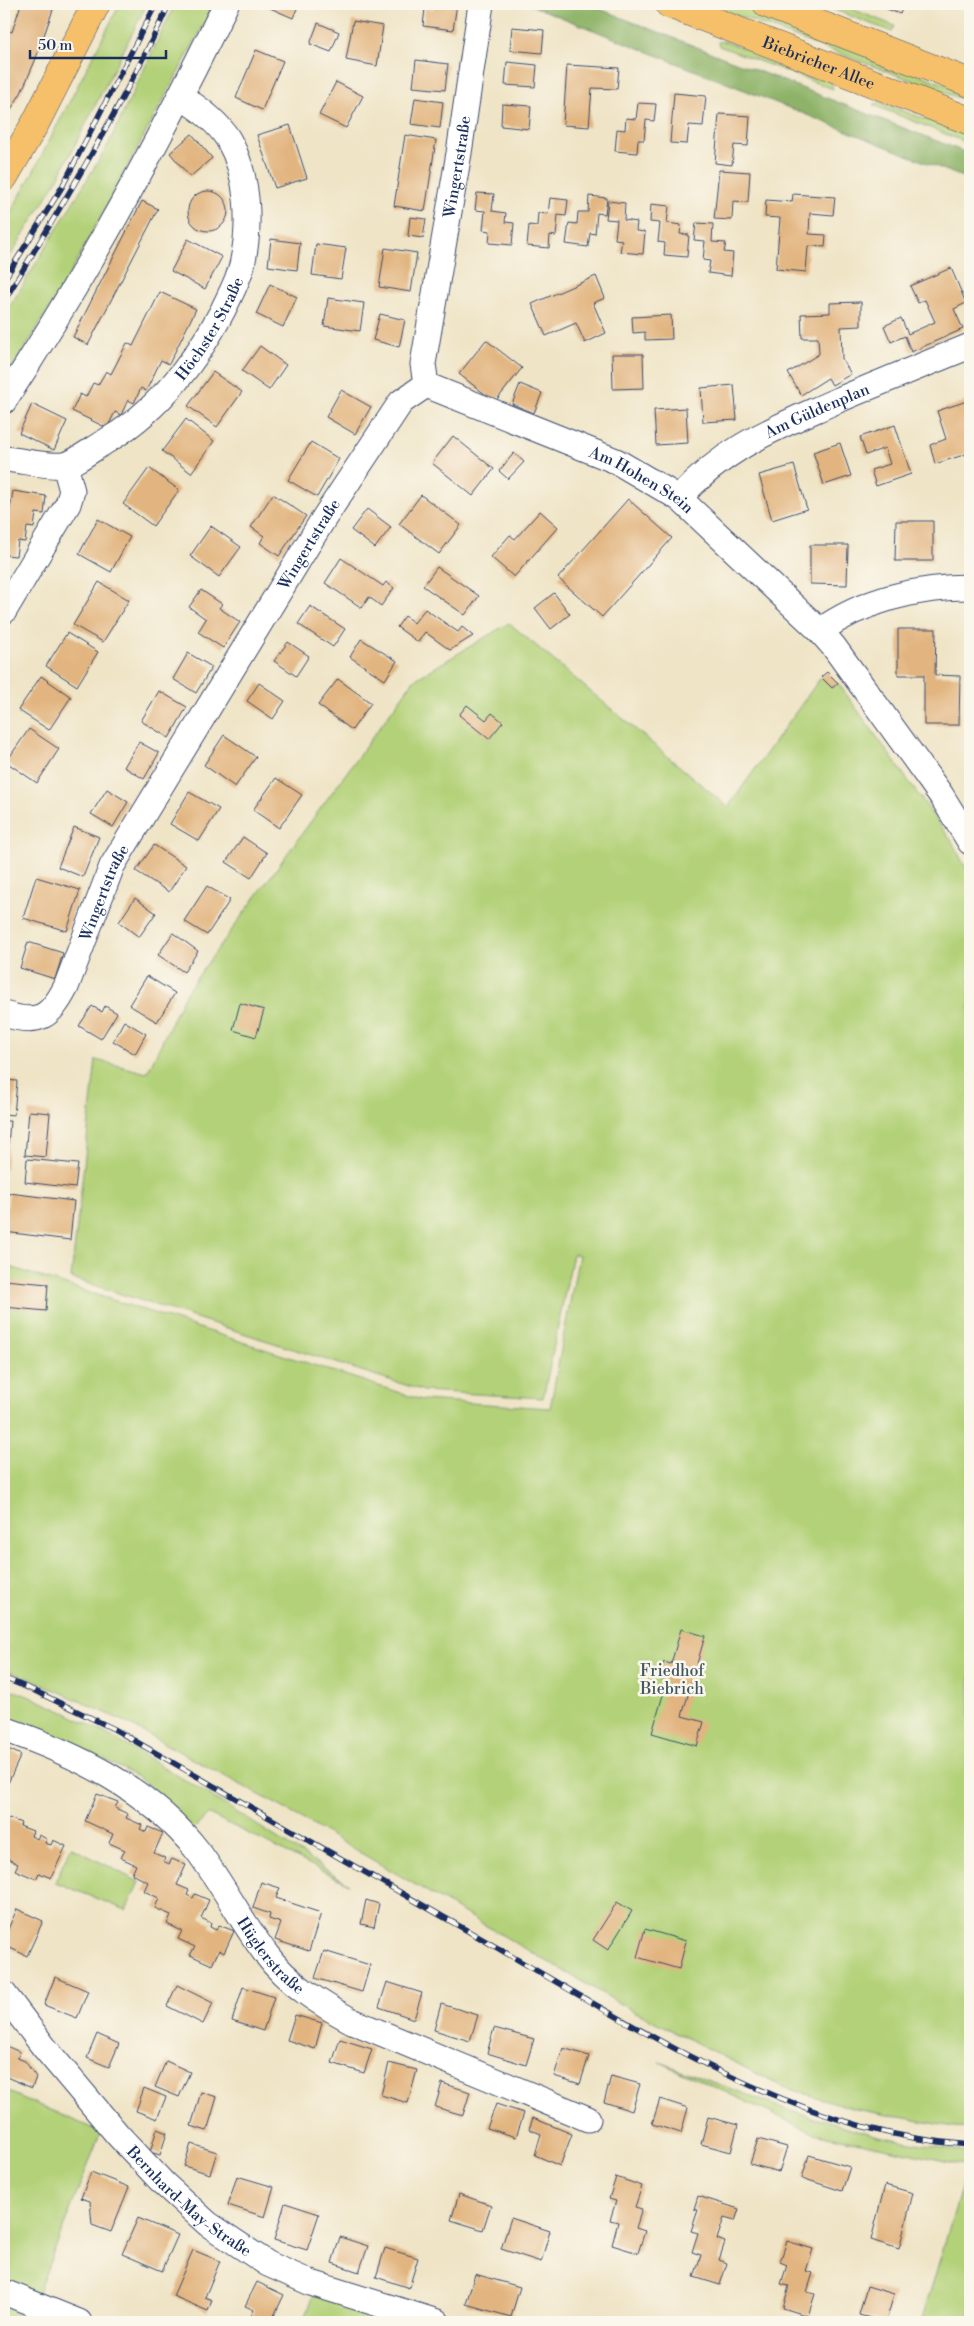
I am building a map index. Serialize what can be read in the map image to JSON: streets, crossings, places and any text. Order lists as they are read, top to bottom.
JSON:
{
  "streets": {
    "main road": ["Biebricher Allee"],
    "street": [
      "Wingertstraße",
      "Höchster Straße",
      "Am Güldenplan",
      "Am Hohen Stein",
      "Hüglerstraße",
      "Bernhard-May-Straße"
    ]
  },
  "crossings": [
    ["Wingertstraße", "Am Hohen Stein"],
    ["Am Güldenplan", "Am Hohen Stein"]
  ],
  "parks": ["Friedhof Biebrich"],
  "scale_bar": "50 m"
}
